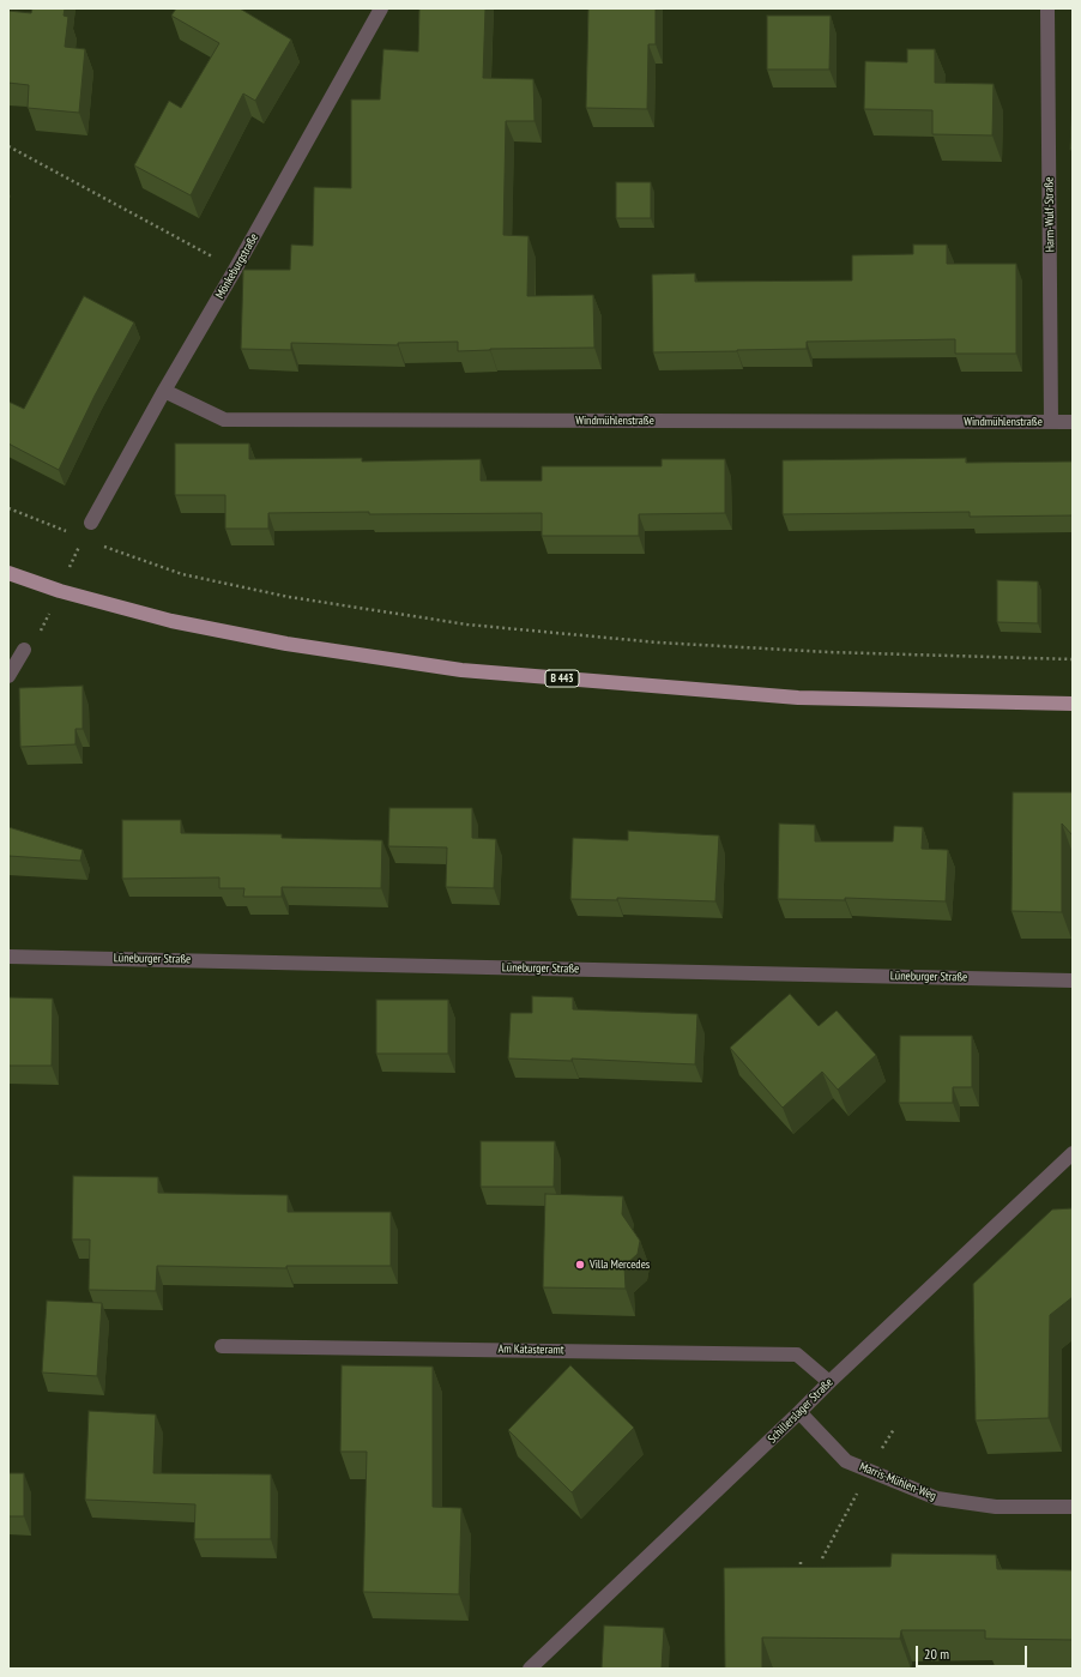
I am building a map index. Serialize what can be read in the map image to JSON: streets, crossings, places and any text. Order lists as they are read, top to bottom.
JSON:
{
  "streets": {
    "main road": ["B 443"],
    "street": [
      "Harm-Wulf-Straße",
      "Mönkeburgstraße",
      "Windmühlenstraße",
      "Lüneburger Straße",
      "Am Katasteramt",
      "Schillerslager Straße",
      "Marris-Mühlen-Weg"
    ]
  },
  "crossings": [
    ["Harm-Wulf-Straße", "Windmühlenstraße"],
    ["Mönkeburgstraße", "Windmühlenstraße"],
    ["Am Katasteramt", "Schillerslager Straße"],
    ["Schillerslager Straße", "Marris-Mühlen-Weg"]
  ],
  "places": ["Villa Mercedes"],
  "scale_bar": "20 m"
}
